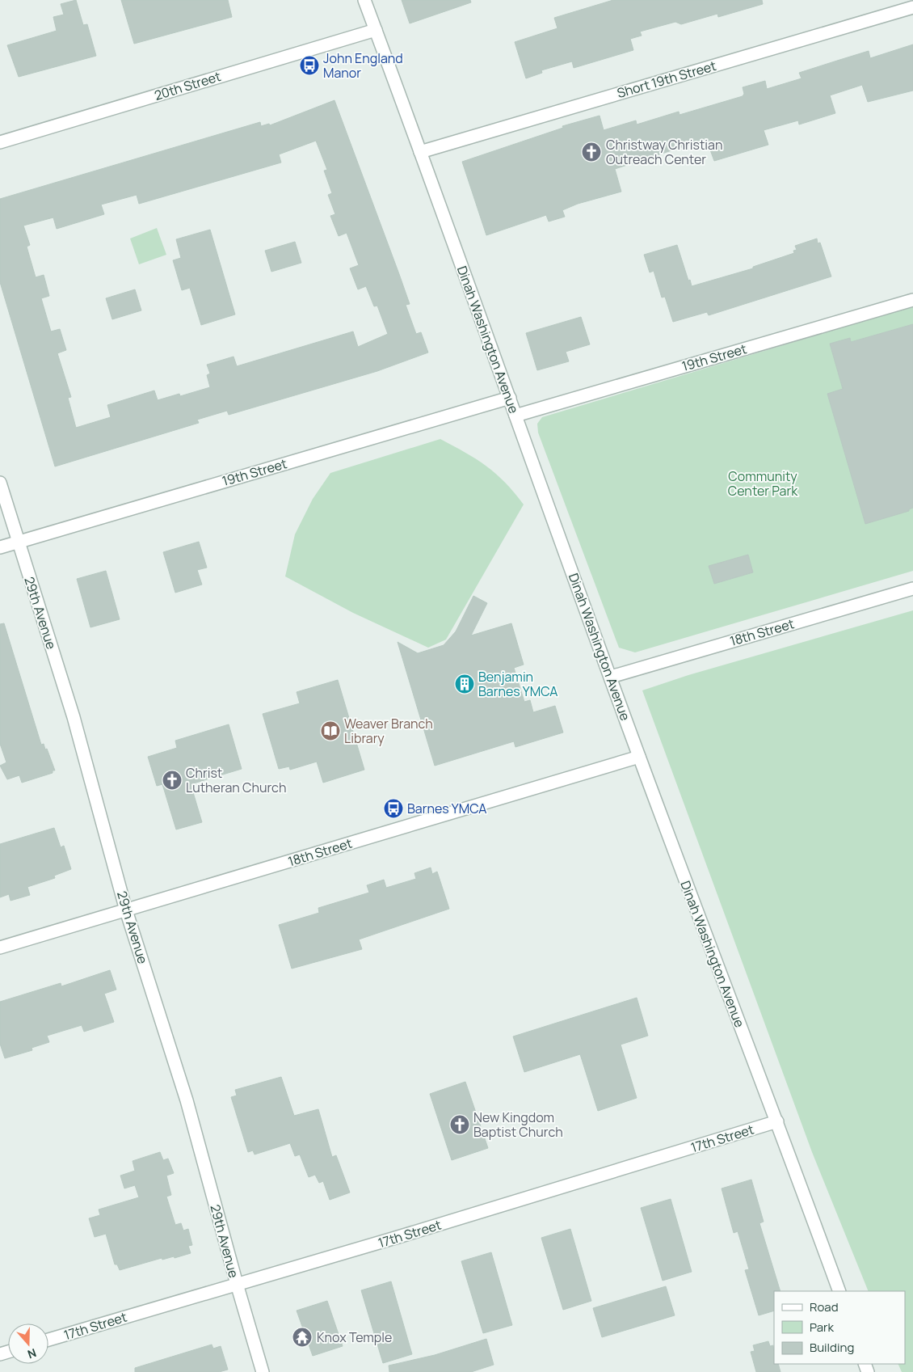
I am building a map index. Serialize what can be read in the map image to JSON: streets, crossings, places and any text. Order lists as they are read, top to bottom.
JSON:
{
  "streets": {
    "street": [
      "Short 19th Street",
      "20th Street",
      "Dinah Washington Avenue",
      "19th Street",
      "29th Avenue",
      "18th Street",
      "17th Street"
    ]
  },
  "crossings": [
    ["Short 19th Street", "Dinah Washington Avenue"],
    ["20th Street", "Dinah Washington Avenue"],
    ["Dinah Washington Avenue", "19th Street"],
    ["Dinah Washington Avenue", "18th Street"],
    ["Dinah Washington Avenue", "17th Street"],
    ["19th Street", "29th Avenue"],
    ["29th Avenue", "18th Street"],
    ["29th Avenue", "17th Street"]
  ],
  "parks": ["Community Center Park"],
  "places": {
    "bus stop": ["John England Manor", "Barnes YMCA"],
    "church": ["Christway Christian Outreach Center", "Christ Lutheran Church", "New Kingdom Baptist Church"],
    "building": ["Benjamin Barnes YMCA"],
    "library": ["Weaver Branch Library"],
    "temple": ["Knox Temple"]
  },
  "legend": ["Road", "Park", "Building"],
  "north": "bottom"
}
